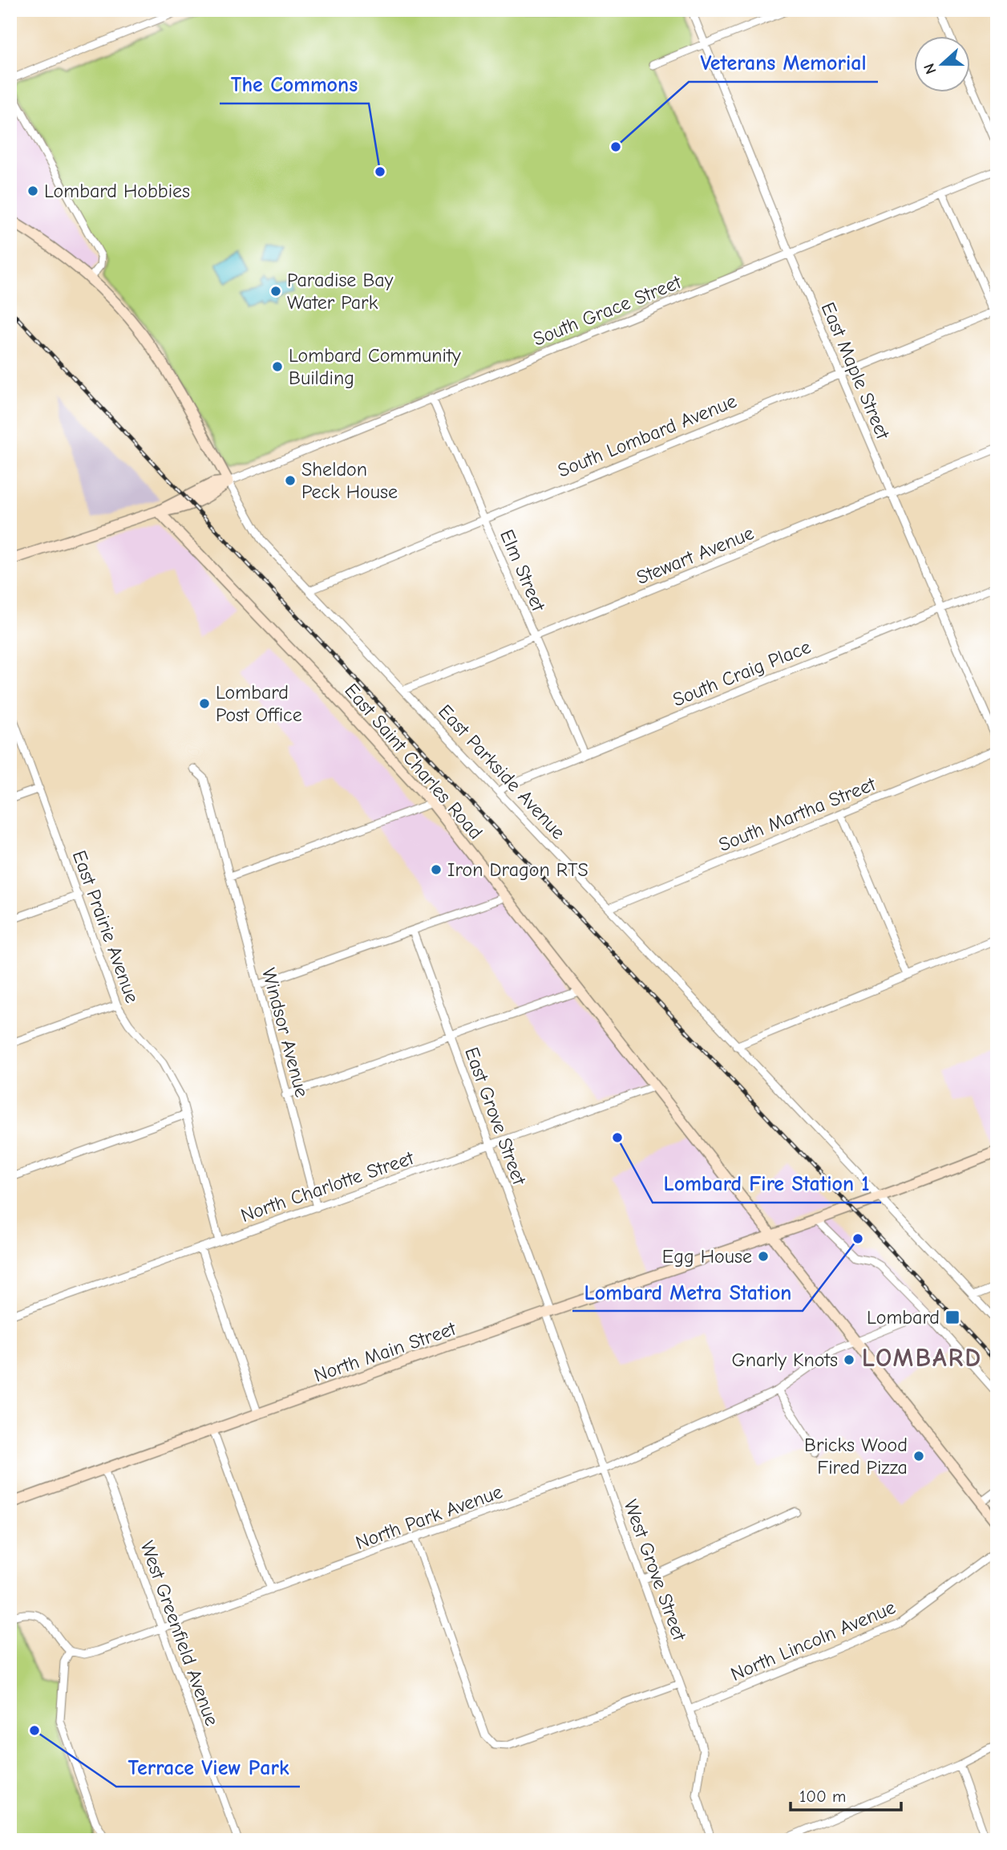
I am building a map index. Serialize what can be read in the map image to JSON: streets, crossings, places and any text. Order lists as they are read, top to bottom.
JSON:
{
  "streets": {
    "main road": ["East Saint Charles Road", "North Main Street"],
    "street": [
      "South Grace Street",
      "East Maple Street",
      "South Lombard Avenue",
      "Stewart Avenue",
      "Elm Street",
      "South Craig Place",
      "East Parkside Avenue",
      "South Martha Street",
      "East Prairie Avenue",
      "Windsor Avenue",
      "East Grove Street",
      "North Charlotte Street",
      "North Park Avenue",
      "West Grove Street",
      "West Greenfield Avenue",
      "North Lincoln Avenue"
    ]
  },
  "crossings": [
    ["South Grace Street", "East Maple Street"],
    ["South Grace Street", "Elm Street"],
    ["South Grace Street", "East Parkside Avenue"],
    ["East Maple Street", "South Lombard Avenue"],
    ["East Maple Street", "Stewart Avenue"],
    ["East Maple Street", "South Craig Place"],
    ["South Lombard Avenue", "Elm Street"],
    ["South Lombard Avenue", "East Parkside Avenue"],
    ["Stewart Avenue", "Elm Street"],
    ["Stewart Avenue", "East Parkside Avenue"],
    ["Elm Street", "South Craig Place"],
    ["South Craig Place", "East Parkside Avenue"],
    ["East Saint Charles Road", "North Charlotte Street"],
    ["East Saint Charles Road", "North Main Street"],
    ["East Saint Charles Road", "North Park Avenue"],
    ["East Parkside Avenue", "South Martha Street"],
    ["East Parkside Avenue", "North Main Street"],
    ["East Prairie Avenue", "North Charlotte Street"],
    ["Windsor Avenue", "North Charlotte Street"],
    ["East Grove Street", "North Charlotte Street"],
    ["East Grove Street", "North Main Street"],
    ["East Grove Street", "West Grove Street"],
    ["North Main Street", "West Grove Street"],
    ["North Main Street", "West Greenfield Avenue"],
    ["North Park Avenue", "West Grove Street"],
    ["North Park Avenue", "West Greenfield Avenue"],
    ["West Grove Street", "North Lincoln Avenue"]
  ],
  "districts": ["LOMBARD"],
  "places": {
    "other": [
      "Veterans Memorial",
      "The Commons",
      "Lombard Hobbies",
      "Paradise Bay Water Park",
      "Lombard Community Building",
      "Sheldon Peck House",
      "Lombard Post Office",
      "Iron Dragon RTS",
      "Lombard Fire Station 1",
      "Lombard Metra Station",
      "Egg House",
      "Gnarly Knots",
      "Bricks Wood Fired Pizza",
      "Terrace View Park"
    ],
    "transit": ["Lombard"]
  },
  "scale_bar": "100 m",
  "north": "left"
}
